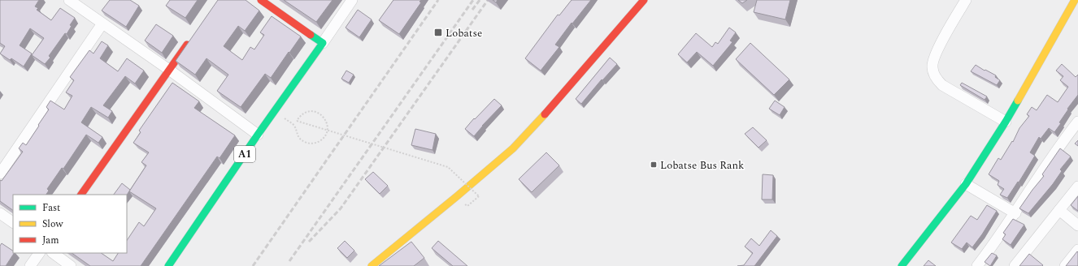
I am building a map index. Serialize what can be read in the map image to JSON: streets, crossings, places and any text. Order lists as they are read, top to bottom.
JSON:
{
  "streets": {
    "main road": ["A1"]
  },
  "places": {
    "transit": ["Lobatse", "Lobatse Bus Rank"]
  },
  "legend": ["Fast", "Slow", "Jam"]
}
